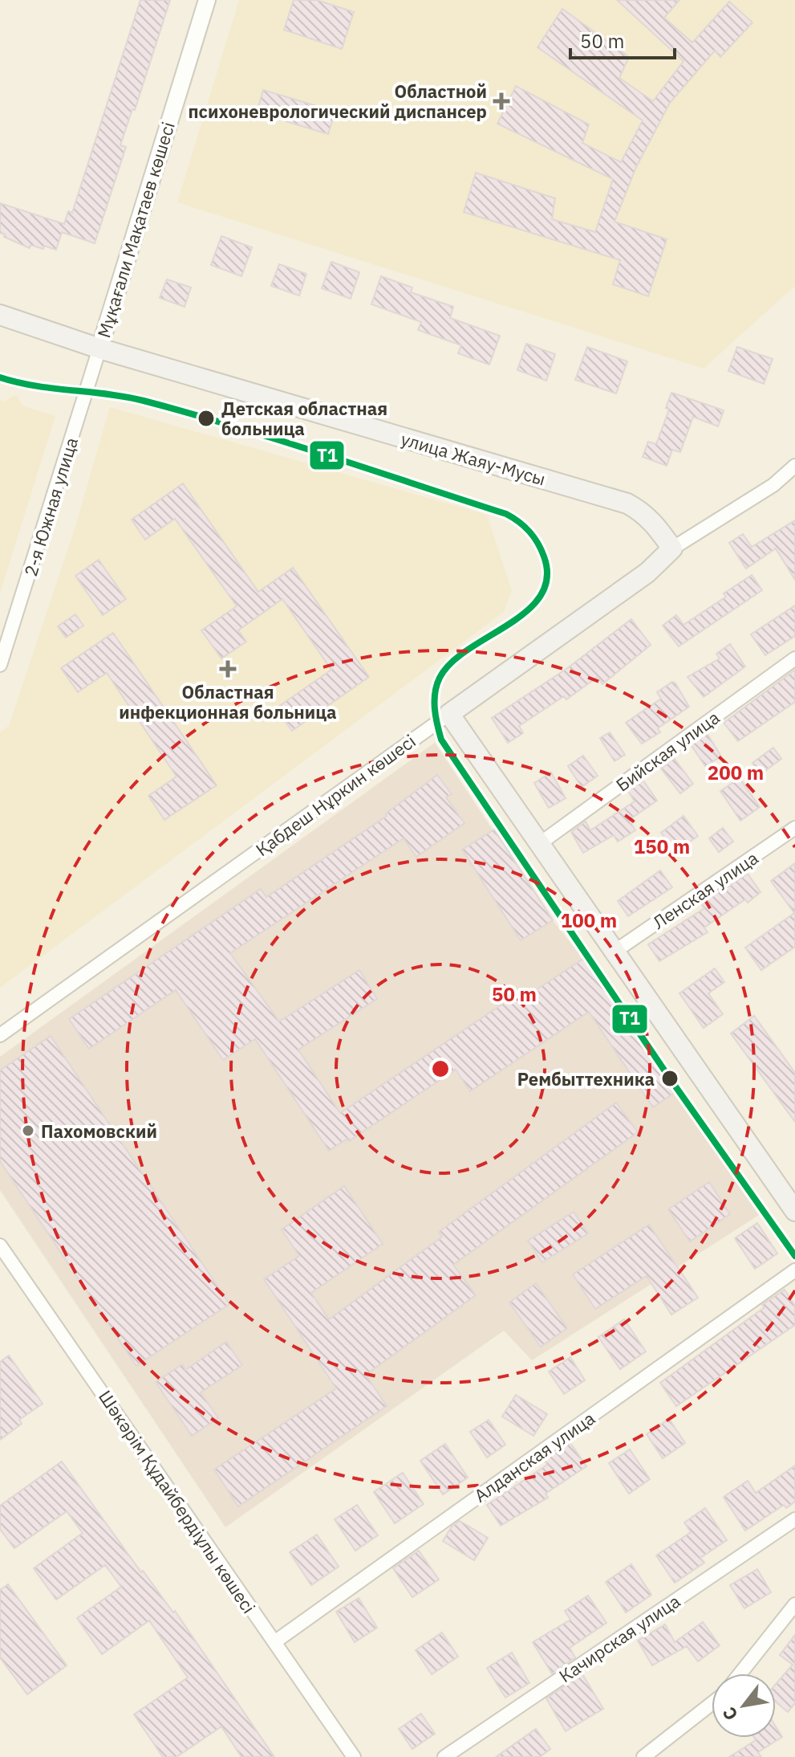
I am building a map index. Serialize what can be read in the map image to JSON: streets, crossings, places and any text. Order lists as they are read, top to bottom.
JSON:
{
  "streets": {
    "main road": ["улица Жаяу-Мусы", "Қабдеш Нұркин көшесі"],
    "street": [
      "Мұқағали Мақатаев көшесі",
      "2-я Южная улица",
      "Бийская улица",
      "Ленская улица",
      "Алданская улица",
      "Шәкәрім Құдайбердіұлы көшесі",
      "Качирская улица"
    ]
  },
  "crossings": [
    ["Мұқағали Мақатаев көшесі", "улица Жаяу-Мусы"],
    ["Мұқағали Мақатаев көшесі", "2-я Южная улица"],
    ["улица Жаяу-Мусы", "2-я Южная улица"],
    ["улица Жаяу-Мусы", "Қабдеш Нұркин көшесі"],
    ["Алданская улица", "Шәкәрім Құдайбердіұлы көшесі"]
  ],
  "places": {
    "health": ["Областной психоневрологический диспансер", "Областная инфекционная больница"],
    "other": ["Детская областная больница", "Рембыттехника", "Пахомовский"]
  },
  "lines": ["transit line T1"],
  "scale_bar": "50 m",
  "north": "bottom left",
  "rings": [
    "200 m",
    "150 m",
    "100 m",
    "50 m"
  ]
}
